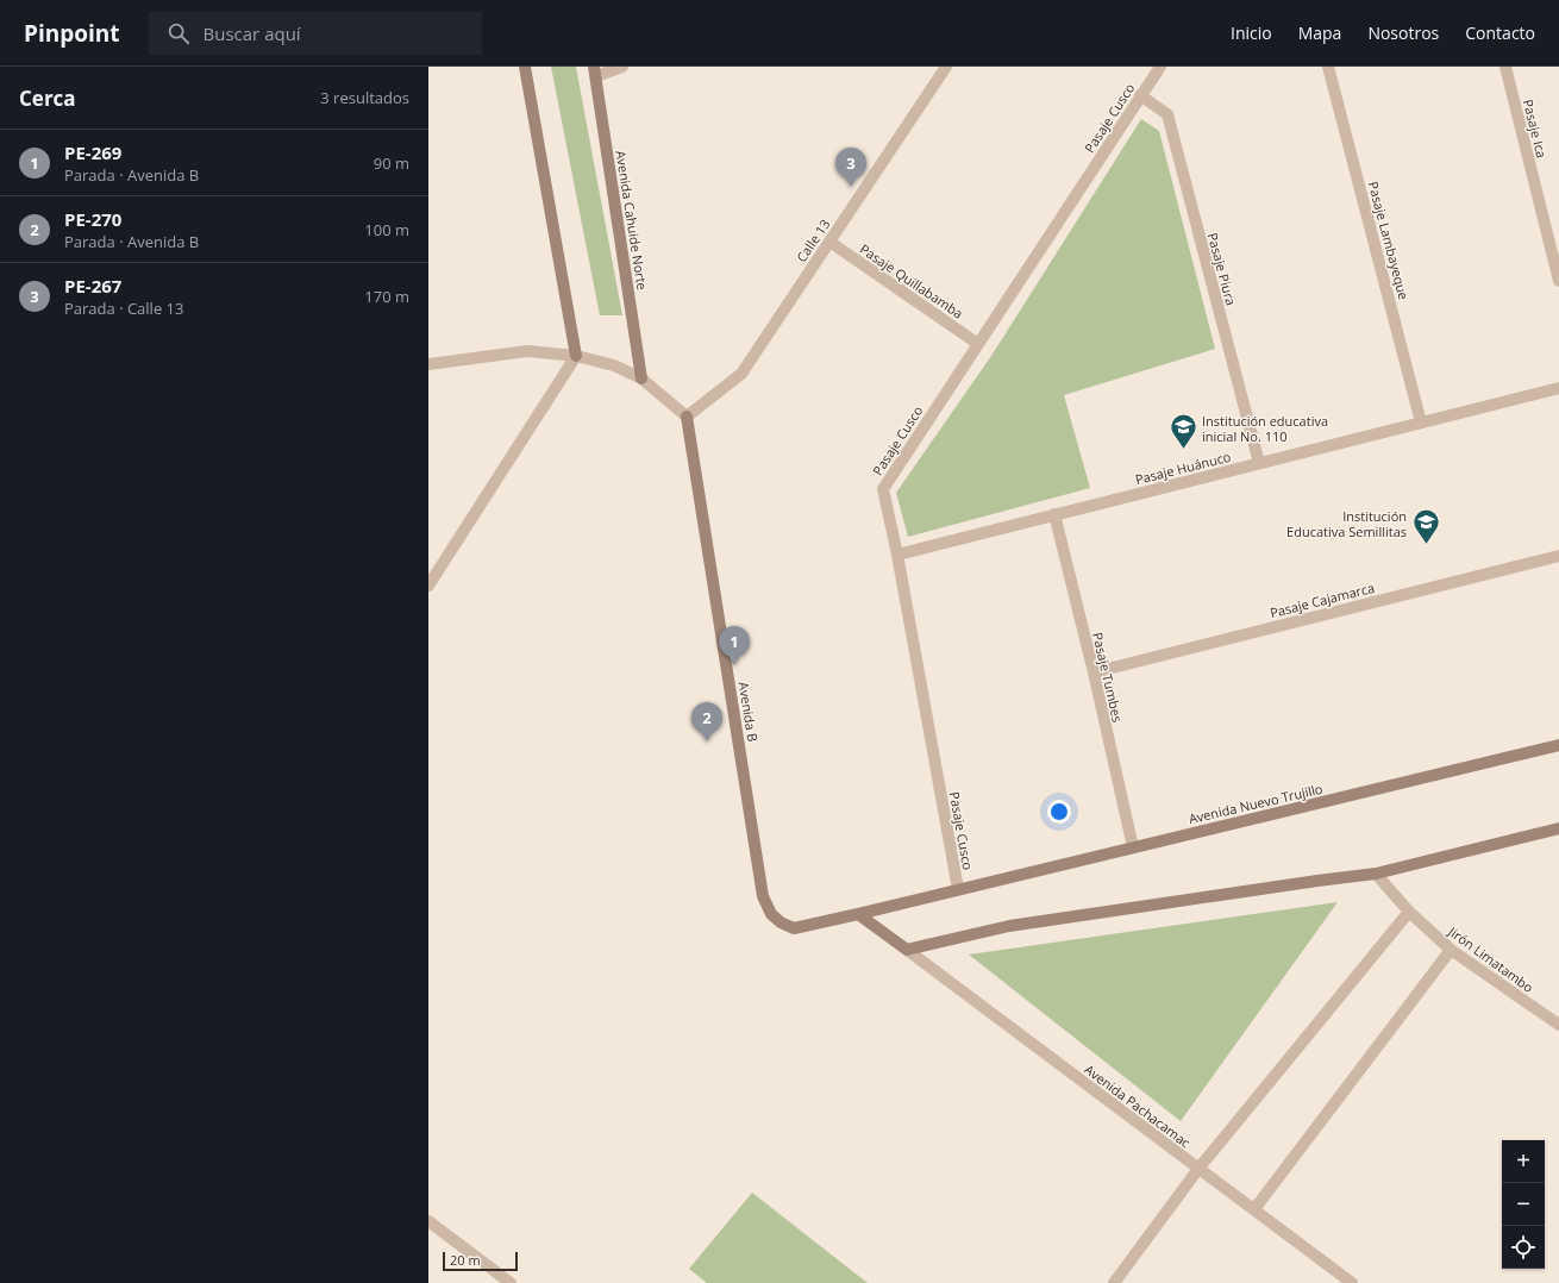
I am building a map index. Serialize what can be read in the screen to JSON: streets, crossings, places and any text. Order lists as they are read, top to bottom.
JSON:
{
  "streets": {
    "main road": ["Avenida Cahuide Norte", "Avenida B", "Avenida Nuevo Trujillo"],
    "street": [
      "Pasaje Cusco",
      "Pasaje Ica",
      "Calle 13",
      "Pasaje Lambayeque",
      "Pasaje Piura",
      "Pasaje Quillabamba",
      "Pasaje Huánuco",
      "Pasaje Cajamarca",
      "Pasaje Tumbes",
      "Jirón Limatambo",
      "Avenida Pachacamac"
    ]
  },
  "crossings": [
    ["Pasaje Cusco", "Pasaje Piura"],
    ["Pasaje Cusco", "Pasaje Quillabamba"],
    ["Pasaje Cusco", "Pasaje Huánuco"],
    ["Pasaje Cusco", "Avenida B"],
    ["Pasaje Cusco", "Avenida Nuevo Trujillo"],
    ["Calle 13", "Pasaje Quillabamba"],
    ["Calle 13", "Avenida B"],
    ["Pasaje Lambayeque", "Pasaje Huánuco"],
    ["Pasaje Piura", "Pasaje Huánuco"],
    ["Pasaje Huánuco", "Pasaje Tumbes"],
    ["Pasaje Cajamarca", "Pasaje Tumbes"],
    ["Pasaje Tumbes", "Avenida Nuevo Trujillo"],
    ["Avenida B", "Avenida Nuevo Trujillo"]
  ],
  "places": {
    "school or university": ["Institución educativa inicial No. 110", "Institución Educativa Semillitas"]
  },
  "scale_bar": "20 m",
  "page": {
    "header": "Pinpoint",
    "search": "Buscar aquí",
    "nav": [
      "Inicio",
      "Mapa",
      "Nosotros",
      "Contacto"
    ],
    "heading": ["Cerca", "3 resultados"],
    "list": [
      {
        "mark": "1",
        "name": "PE-269",
        "note": "Parada · Avenida B",
        "value": "90 m"
      },
      {
        "mark": "2",
        "name": "PE-270",
        "note": "Parada · Avenida B",
        "value": "100 m"
      },
      {
        "mark": "3",
        "name": "PE-267",
        "note": "Parada · Calle 13",
        "value": "170 m"
      }
    ],
    "pins": ["3", "1", "2"],
    "map_buttons": ["+", "−"],
    "scale": "20 m"
  }
}
